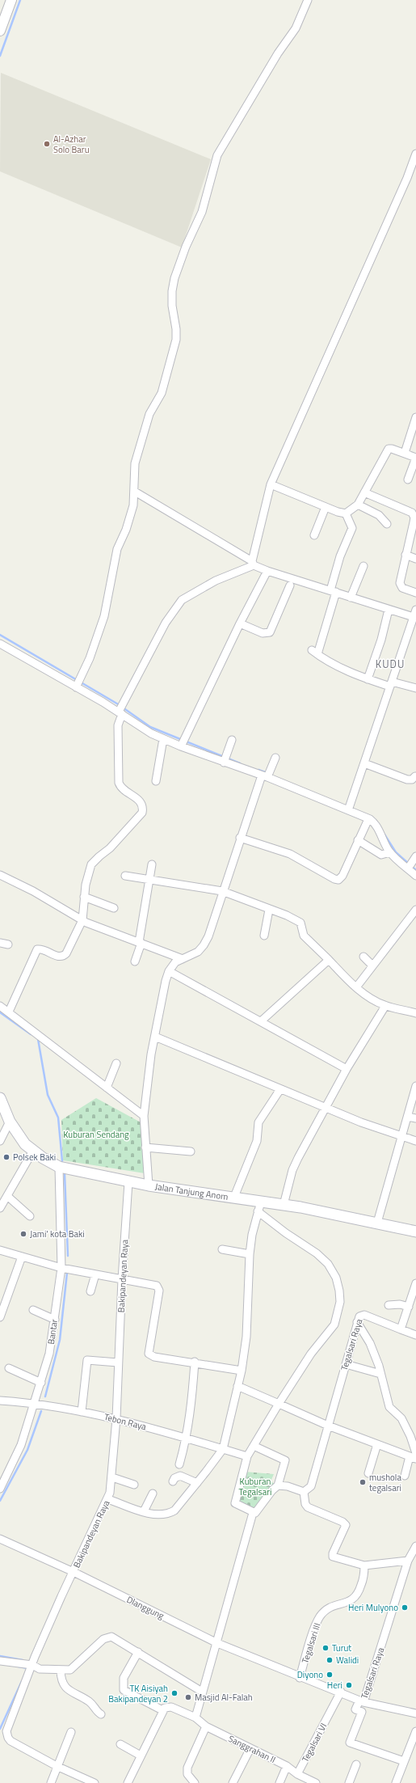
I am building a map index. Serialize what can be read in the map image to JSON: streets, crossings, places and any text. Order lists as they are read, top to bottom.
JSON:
{
  "streets": {
    "main road": ["Jalan Tanjung Anom"],
    "street": [
      "Bakipandeyan Raya",
      "Bantar",
      "Tegalsari Raya",
      "Tebon Raya",
      "Dlanggung",
      "Tegalsari III",
      "Tegalsari VI",
      "Sanggrahan II"
    ]
  },
  "crossings": [
    ["Jalan Tanjung Anom", "Bakipandeyan Raya"],
    ["Jalan Tanjung Anom", "Bantar"],
    ["Bakipandeyan Raya", "Tebon Raya"],
    ["Bakipandeyan Raya", "Dlanggung"],
    ["Bantar", "Tebon Raya"],
    ["Tegalsari Raya", "Dlanggung"],
    ["Tegalsari Raya", "Tegalsari III"],
    ["Tegalsari Raya", "Tegalsari VI"],
    ["Tegalsari VI", "Sanggrahan II"]
  ],
  "districts": ["KUDU"],
  "parks": ["Kuburan Sendang", "Kuburan Tegalsari"],
  "places": [
    "Al-Azhar Solo Baru",
    "Polsek Baki",
    "Jami' kota Baki",
    "mushola tegalsari",
    "Heri Mulyono",
    "Turut",
    "Walidi",
    "Diyono",
    "Heri",
    "TK Aisiyah Bakipandeyan 2",
    "Masjid Al-Falah"
  ]
}
